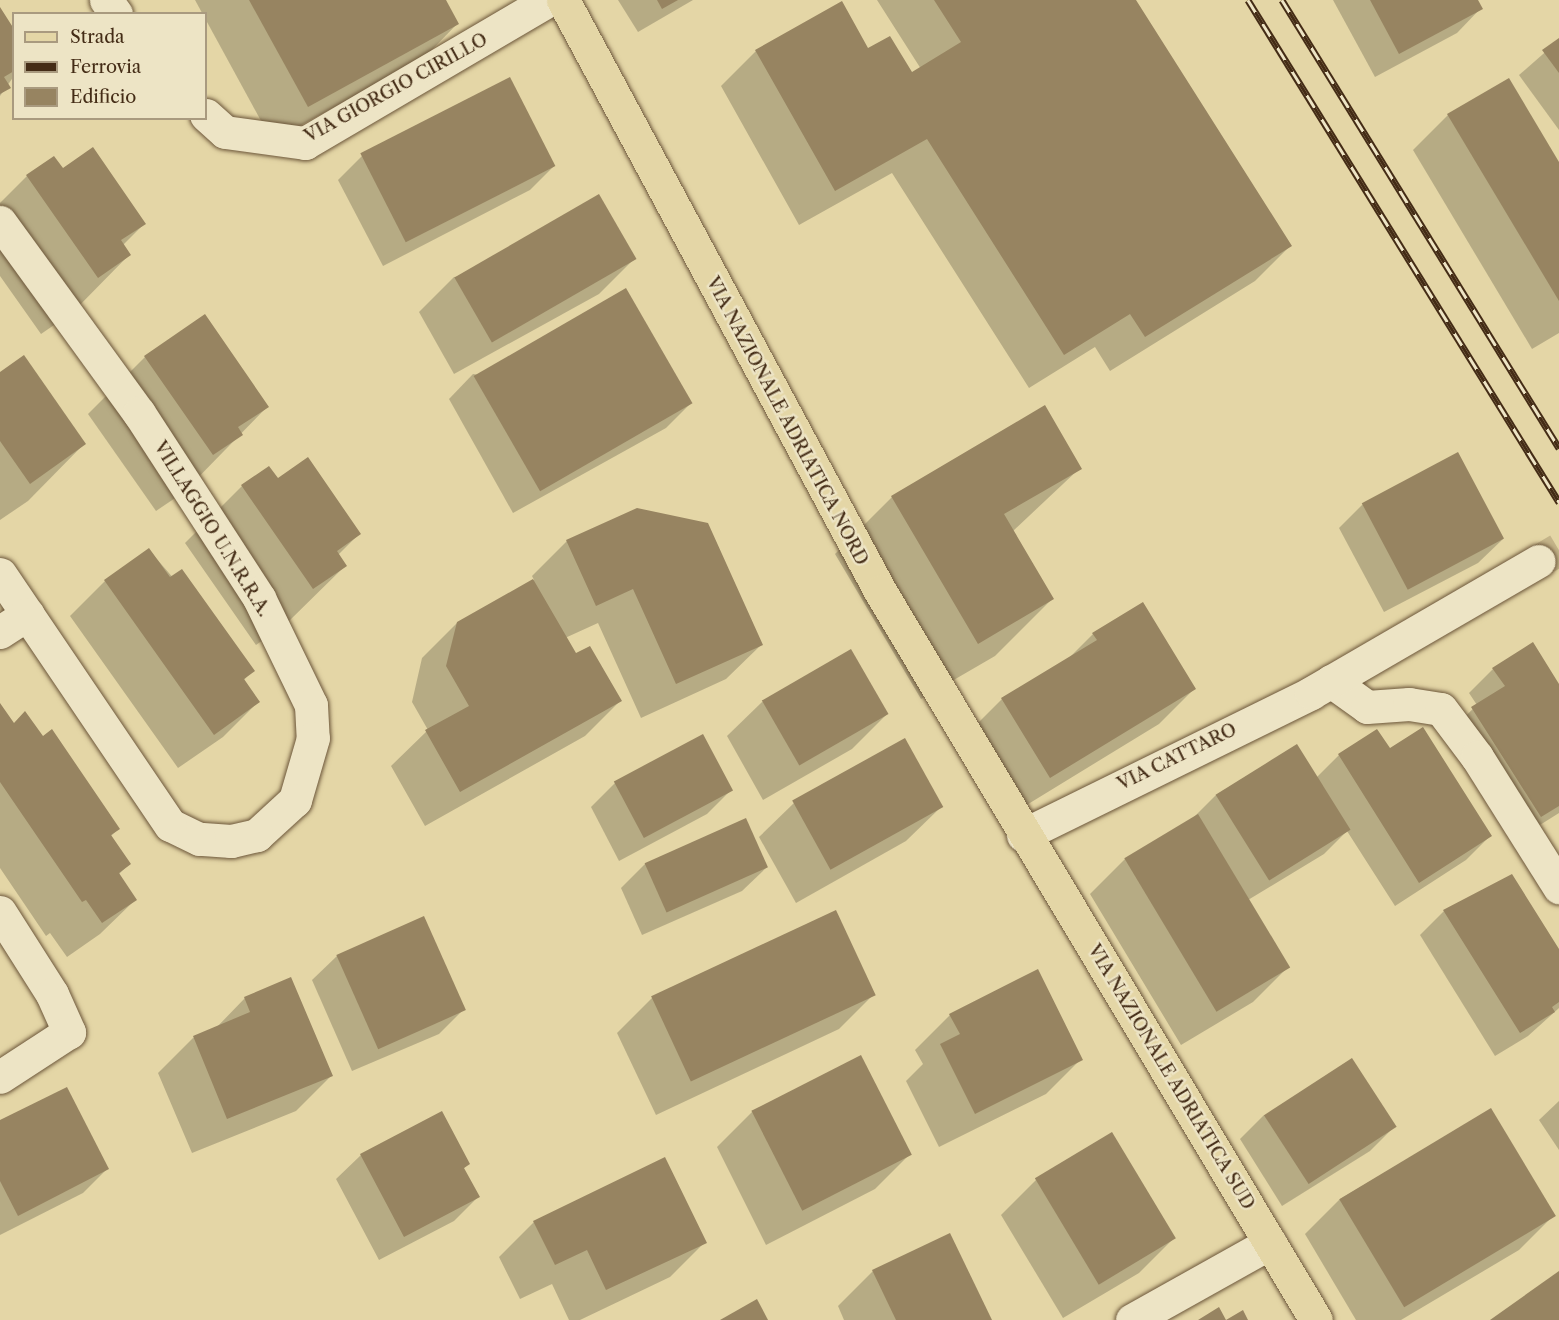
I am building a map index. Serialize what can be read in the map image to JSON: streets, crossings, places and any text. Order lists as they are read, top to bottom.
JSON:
{
  "streets": {
    "main road": ["VIA NAZIONALE ADRIATICA NORD", "VIA NAZIONALE ADRIATICA SUD"],
    "street": ["VIA GIORGIO CIRILLO", "VILLAGGIO U.N.R.R.A.", "VIA CATTARO"]
  },
  "crossings": [
    ["VIA NAZIONALE ADRIATICA NORD", "VIA CATTARO"],
    ["VIA NAZIONALE ADRIATICA NORD", "VIA NAZIONALE ADRIATICA SUD"],
    ["VIA CATTARO", "VIA NAZIONALE ADRIATICA SUD"]
  ],
  "legend": ["Strada", "Ferrovia", "Edificio"]
}
